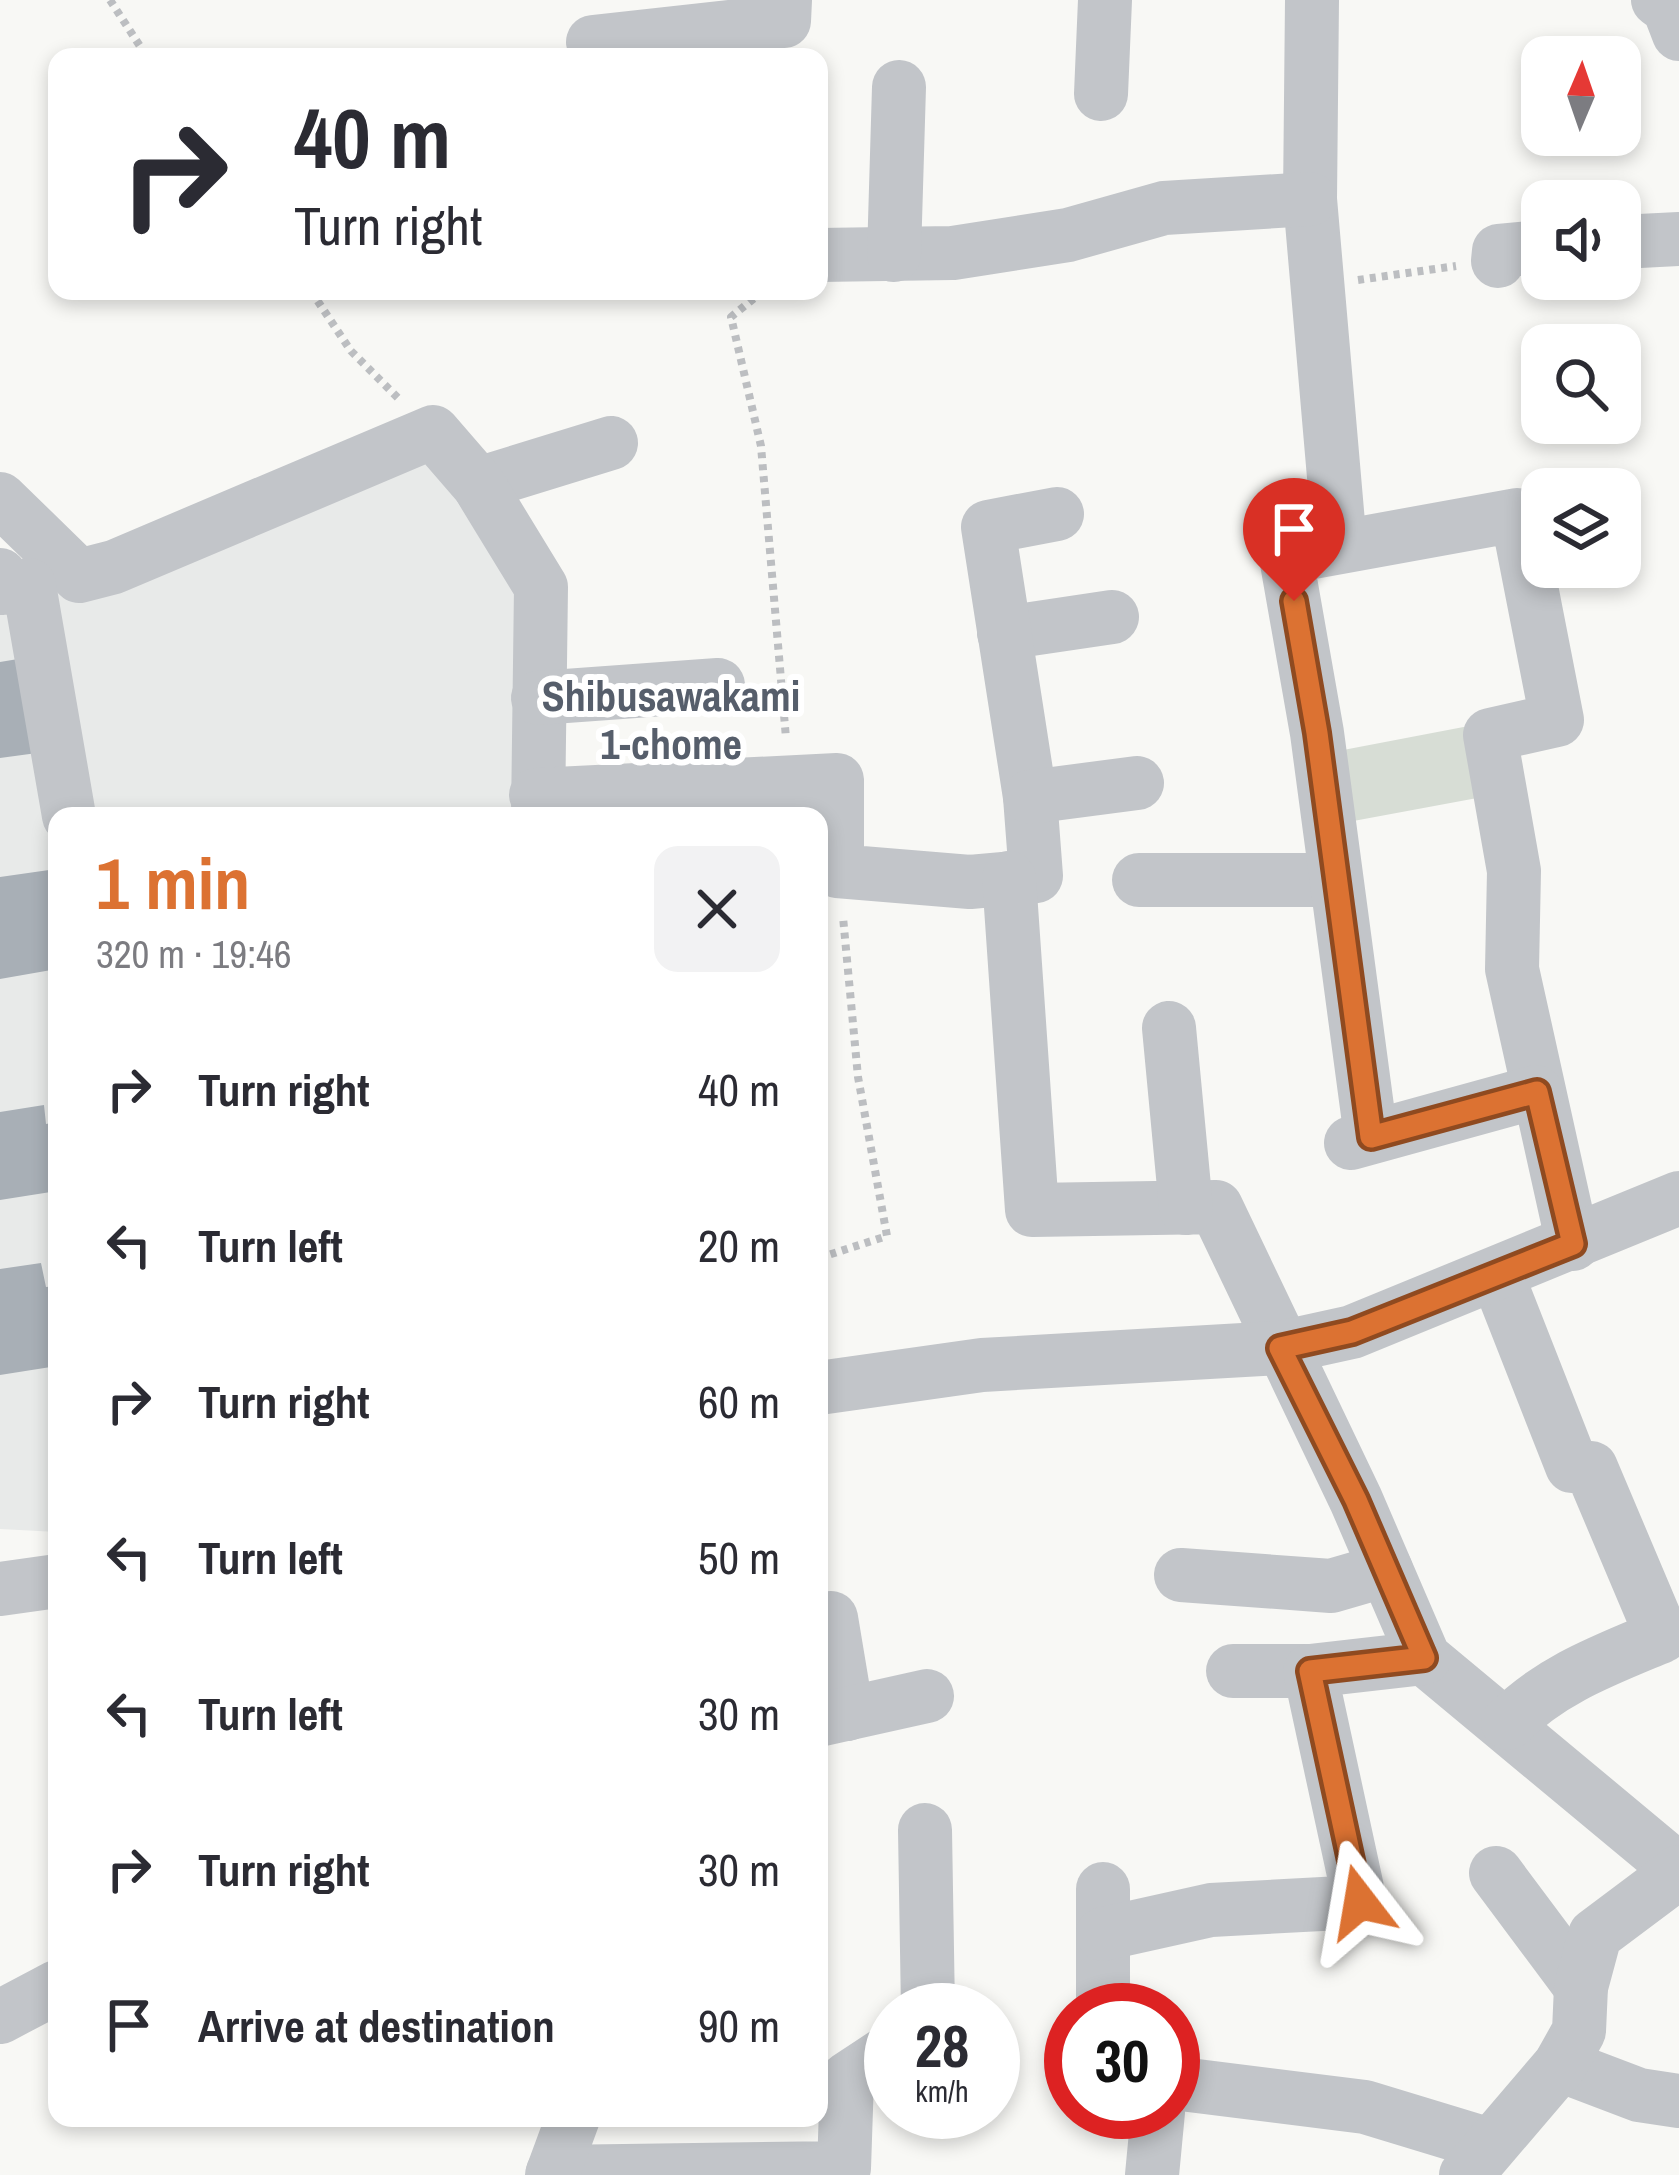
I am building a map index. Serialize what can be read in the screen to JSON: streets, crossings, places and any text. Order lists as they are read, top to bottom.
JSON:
{
  "districts": ["Shibusawakami 1-chome"],
  "north": "top",
  "page": {
    "turn": ["40 m", "Turn right"],
    "heading": ["1 min", "320 m · 19:46"],
    "list": [
      {
        "name": "Turn right",
        "value": "40 m"
      },
      {
        "name": "Turn left",
        "value": "20 m"
      },
      {
        "name": "Turn right",
        "value": "60 m"
      },
      {
        "name": "Turn left",
        "value": "50 m"
      },
      {
        "name": "Turn left",
        "value": "30 m"
      },
      {
        "name": "Turn right",
        "value": "30 m"
      },
      {
        "name": "Arrive at destination",
        "value": "90 m"
      }
    ],
    "speed": "28 km/h",
    "limit": "30"
  }
}
